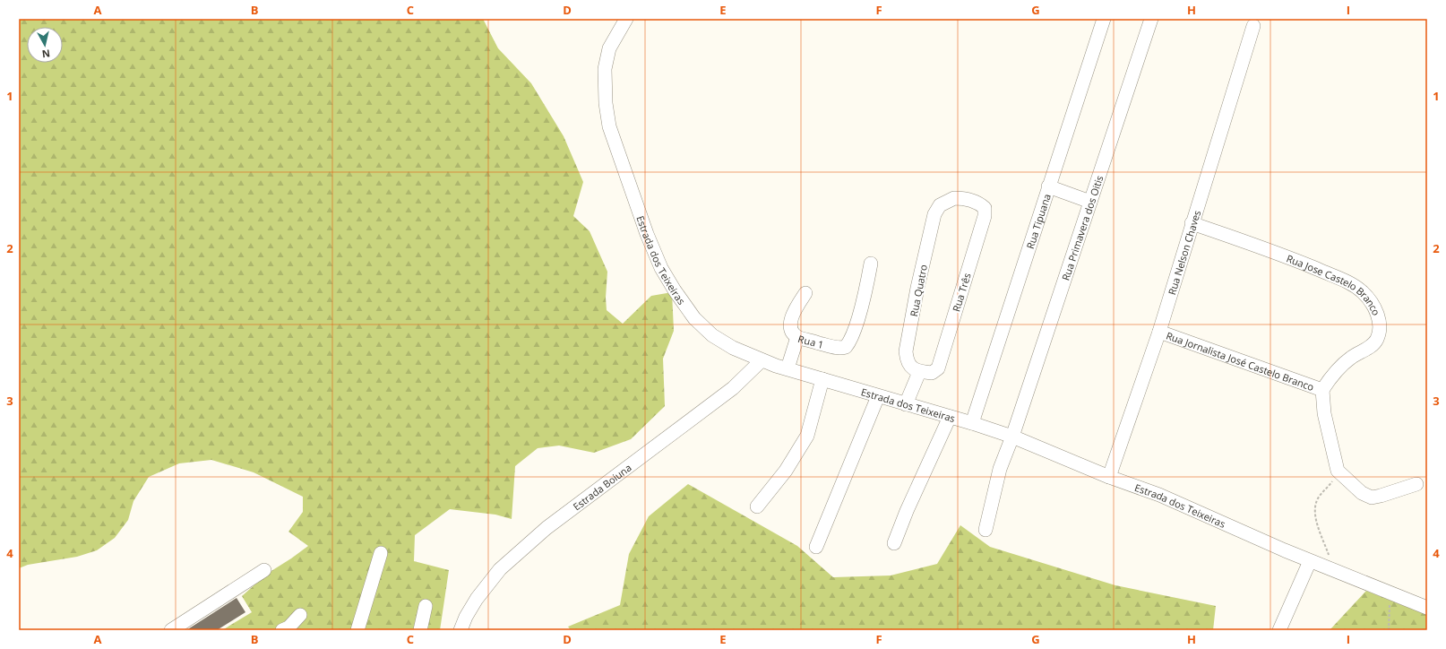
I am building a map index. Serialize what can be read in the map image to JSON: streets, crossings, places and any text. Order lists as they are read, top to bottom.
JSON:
{
  "streets": {
    "street": [
      "Rua Tipuana",
      "Rua Primavera dos Oitis",
      "Rua Nelson Chaves",
      "Estrada dos Teixeiras",
      "Rua Jose Castelo Branco",
      "Rua Quatro",
      "Rua Três",
      "Rua 1",
      "Rua Jornalista José Castelo Branco",
      "Estrada Boiuna"
    ]
  },
  "crossings": [
    ["Rua Tipuana", "Estrada dos Teixeiras"],
    ["Rua Primavera dos Oitis", "Estrada dos Teixeiras"],
    ["Rua Nelson Chaves", "Estrada dos Teixeiras"],
    ["Rua Nelson Chaves", "Rua Jose Castelo Branco"],
    ["Rua Nelson Chaves", "Rua Jornalista José Castelo Branco"],
    ["Estrada dos Teixeiras", "Estrada Boiuna"],
    ["Rua Jose Castelo Branco", "Rua Jornalista José Castelo Branco"],
    ["Rua Quatro", "Rua Três"]
  ],
  "north": "bottom",
  "grid": {
    "columns": [
      "A",
      "B",
      "C",
      "D",
      "E",
      "F",
      "G",
      "H",
      "I"
    ],
    "rows": [
      "1",
      "2",
      "3",
      "4"
    ]
  }
}
